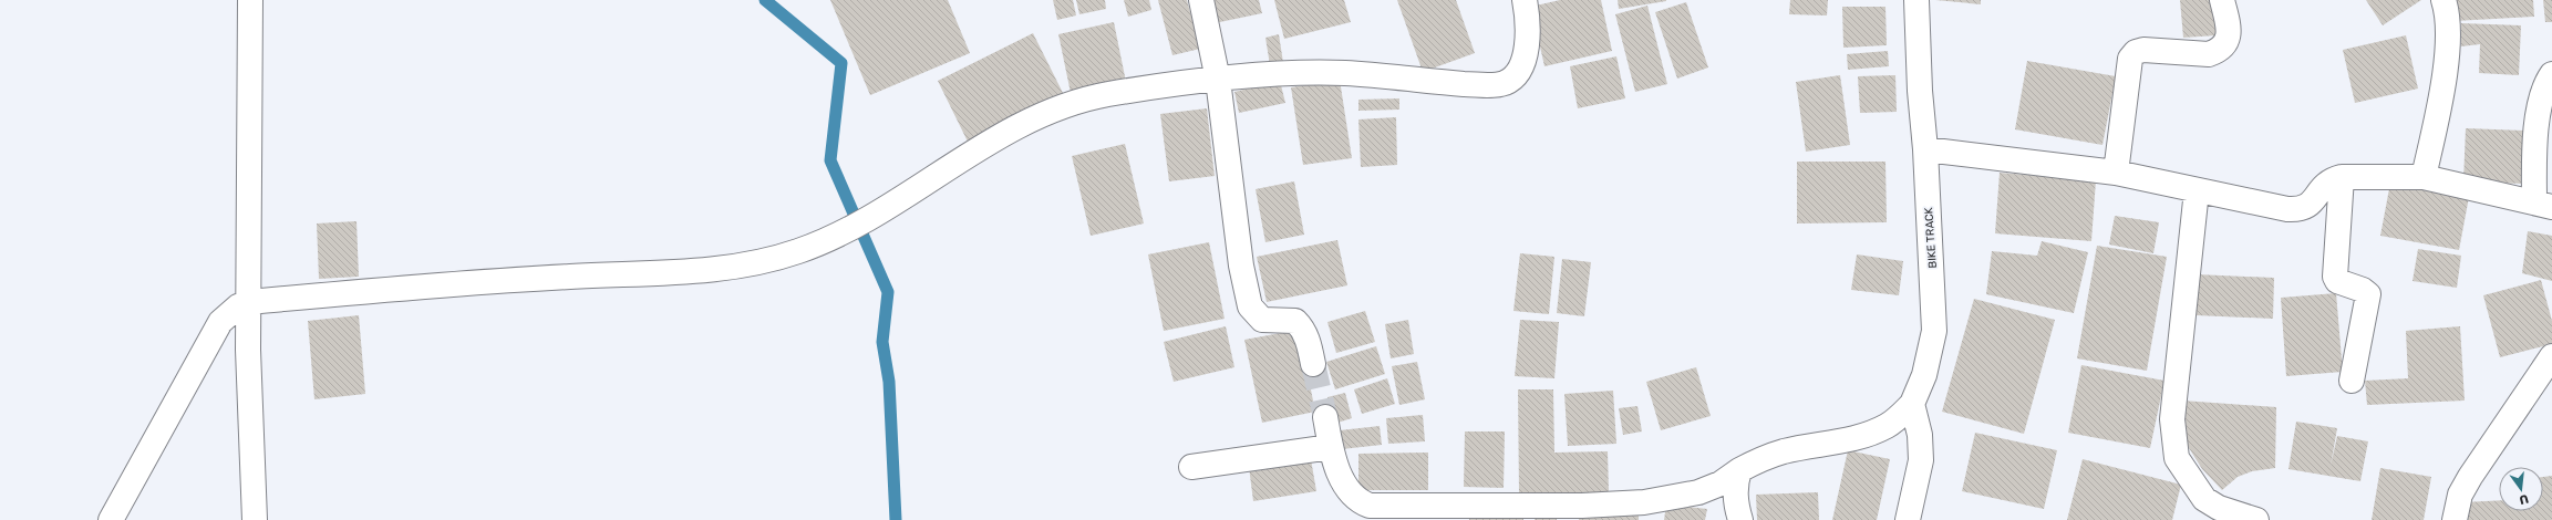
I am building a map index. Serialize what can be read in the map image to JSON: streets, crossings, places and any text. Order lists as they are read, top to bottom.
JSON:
{
  "streets": {
    "street": ["BIKE TRACK"]
  },
  "north": "bottom"
}
